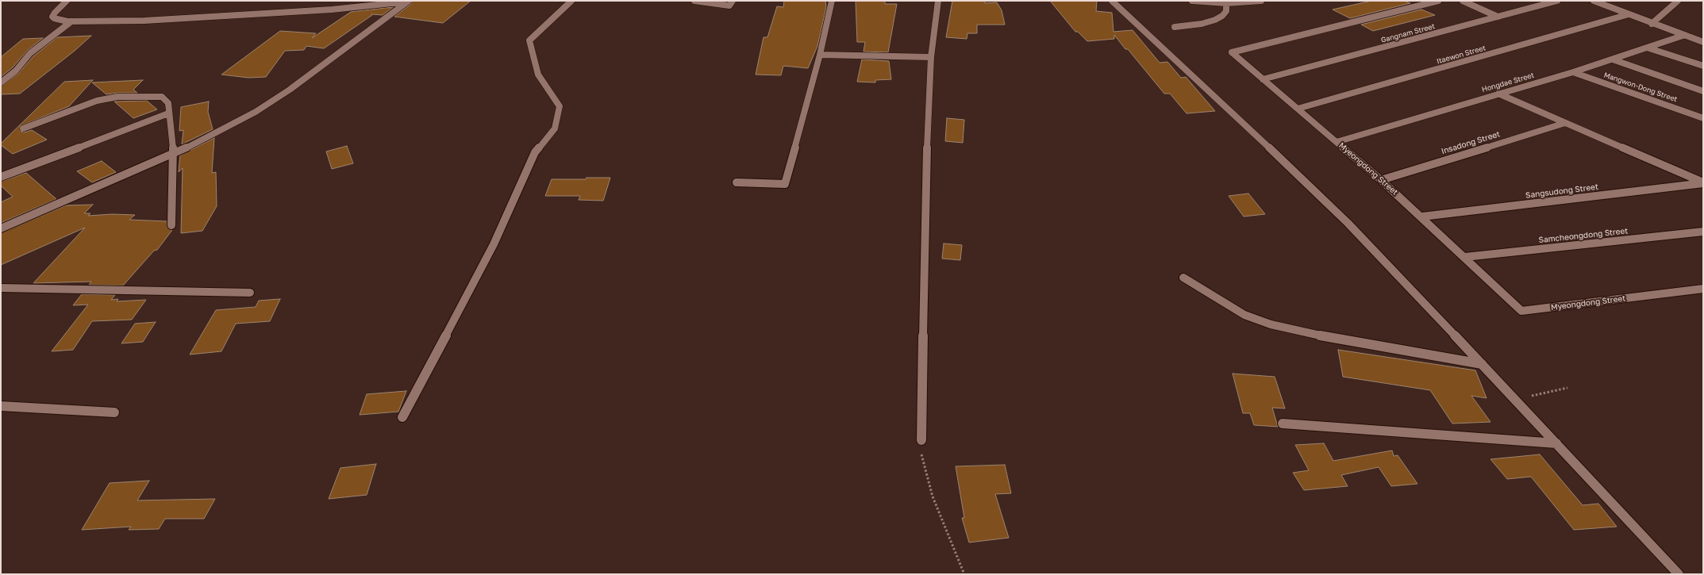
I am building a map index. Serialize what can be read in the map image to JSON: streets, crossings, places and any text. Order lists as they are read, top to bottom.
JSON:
{
  "streets": {
    "street": [
      "Gangnam Street",
      "Itaewon Street",
      "Hongdae Street",
      "Mangwon-Dong Street",
      "Insadong Street",
      "Myeongdong Street",
      "Sangsudong Street",
      "Samcheongdong Street"
    ]
  },
  "crossings": [
    ["Gangnam Street", "Myeongdong Street"],
    ["Itaewon Street", "Myeongdong Street"],
    ["Hongdae Street", "Mangwon-Dong Street"],
    ["Hongdae Street", "Myeongdong Street"],
    ["Insadong Street", "Myeongdong Street"],
    ["Myeongdong Street", "Sangsudong Street"],
    ["Myeongdong Street", "Samcheongdong Street"]
  ]
}
